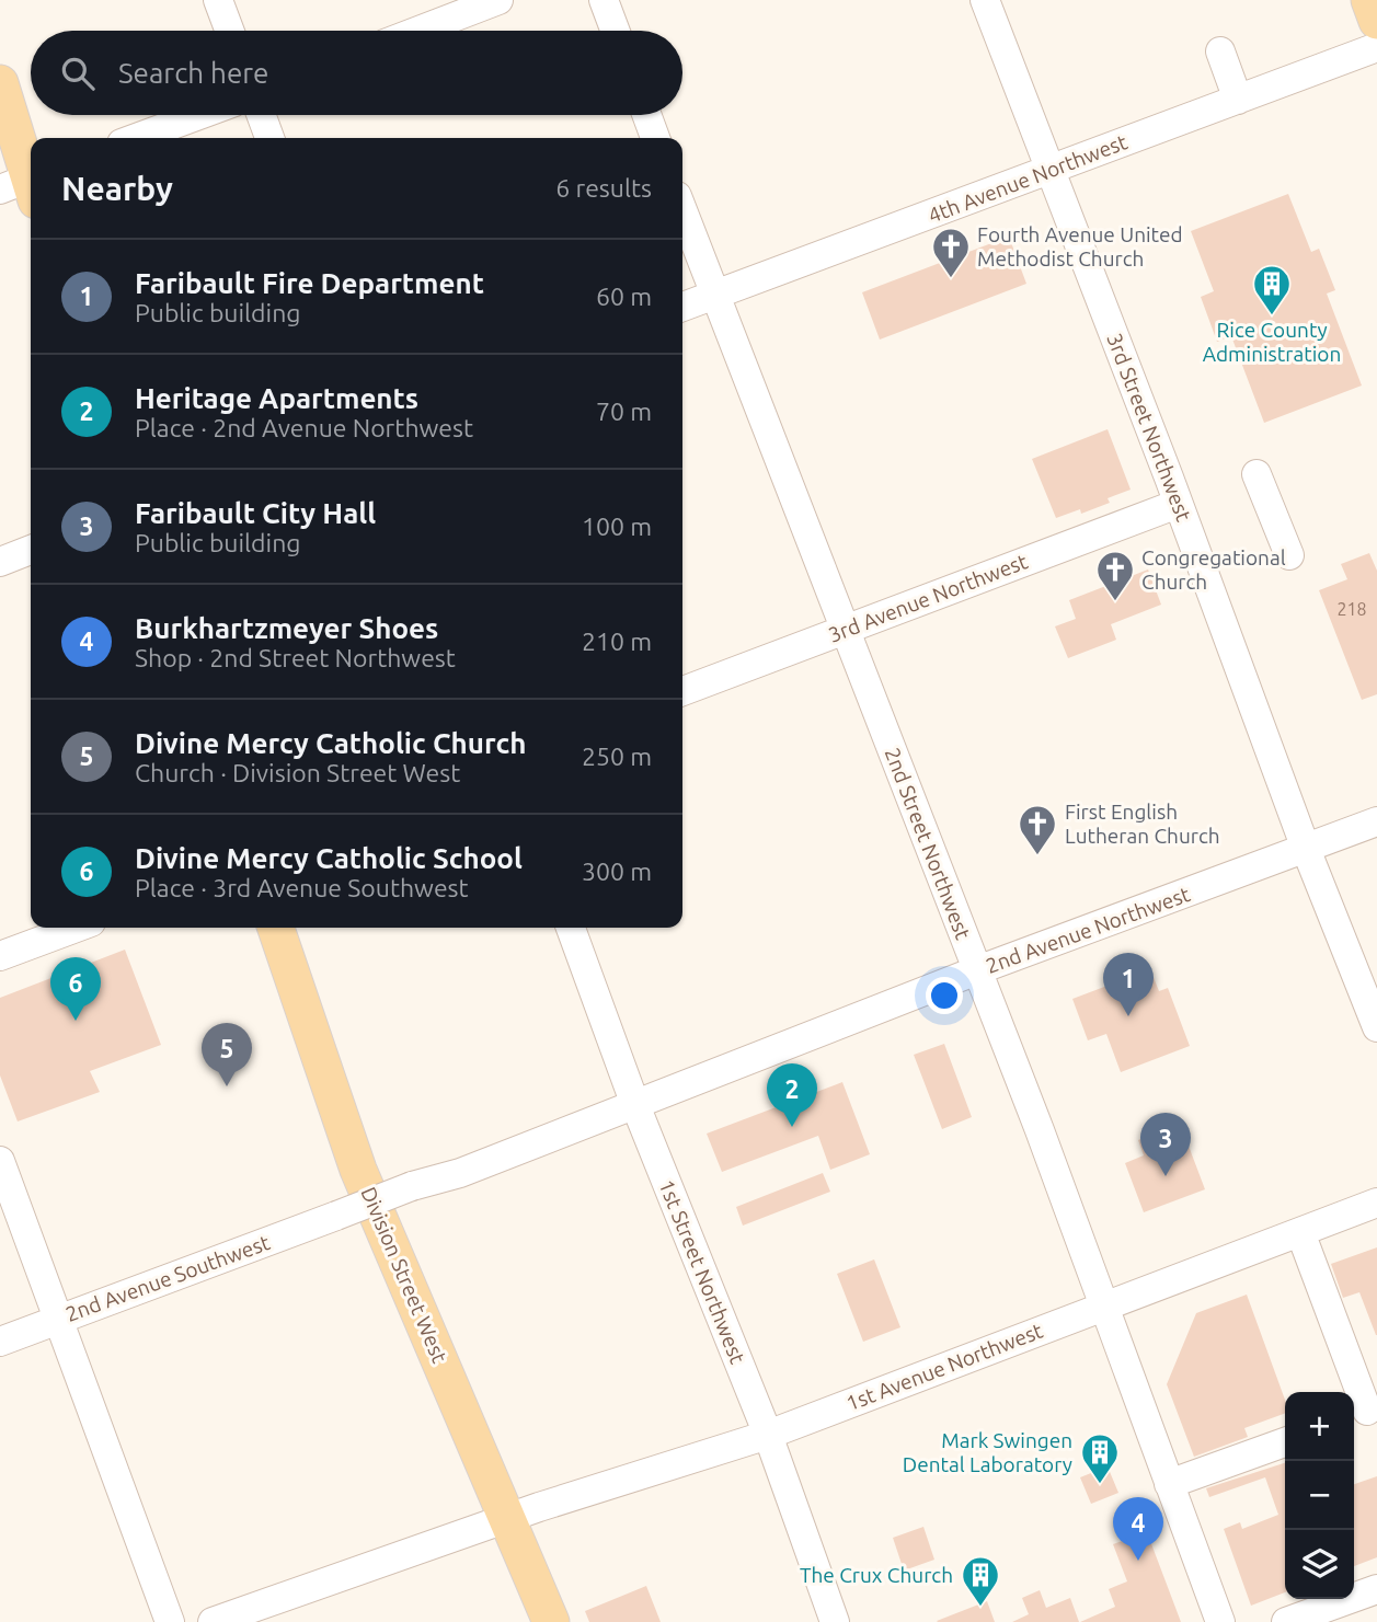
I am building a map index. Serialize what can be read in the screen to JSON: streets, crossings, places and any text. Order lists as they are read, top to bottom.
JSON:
{
  "streets": {
    "main road": ["Division Street West"],
    "street": [
      "4th Avenue Northwest",
      "3rd Street Northwest",
      "3rd Avenue Northwest",
      "2nd Street Northwest",
      "2nd Avenue Northwest",
      "1st Street Northwest",
      "2nd Avenue Southwest",
      "1st Avenue Northwest"
    ]
  },
  "crossings": [
    ["4th Avenue Northwest", "3rd Street Northwest"],
    ["4th Avenue Northwest", "2nd Street Northwest"],
    ["3rd Street Northwest", "3rd Avenue Northwest"],
    ["3rd Street Northwest", "2nd Avenue Northwest"],
    ["3rd Avenue Northwest", "2nd Street Northwest"],
    ["2nd Street Northwest", "2nd Avenue Northwest"],
    ["2nd Street Northwest", "1st Avenue Northwest"],
    ["2nd Avenue Northwest", "1st Street Northwest"],
    ["2nd Avenue Northwest", "2nd Avenue Southwest"],
    ["1st Street Northwest", "1st Avenue Northwest"],
    ["Division Street West", "1st Avenue Northwest"]
  ],
  "places": {
    "church": ["Fourth Avenue United Methodist Church", "Congregational Church", "First English Lutheran Church"],
    "building": ["Rice County Administration", "Mark Swingen Dental Laboratory", "The Crux Church"]
  },
  "house_numbers": ["218"],
  "page": {
    "search": "Search here",
    "heading": ["Nearby", "6 results"],
    "list": [
      {
        "mark": "1",
        "name": "Faribault Fire Department",
        "note": "Public building",
        "value": "60 m"
      },
      {
        "mark": "2",
        "name": "Heritage Apartments",
        "note": "Place · 2nd Avenue Northwest",
        "value": "70 m"
      },
      {
        "mark": "3",
        "name": "Faribault City Hall",
        "note": "Public building",
        "value": "100 m"
      },
      {
        "mark": "4",
        "name": "Burkhartzmeyer Shoes",
        "note": "Shop · 2nd Street Northwest",
        "value": "210 m"
      },
      {
        "mark": "5",
        "name": "Divine Mercy Catholic Church",
        "note": "Church · Division Street West",
        "value": "250 m"
      },
      {
        "mark": "6",
        "name": "Divine Mercy Catholic School",
        "note": "Place · 3rd Avenue Southwest",
        "value": "300 m"
      }
    ],
    "pins": [
      "1",
      "6",
      "5",
      "2",
      "3",
      "4"
    ],
    "map_buttons": ["+", "−"]
  }
}
